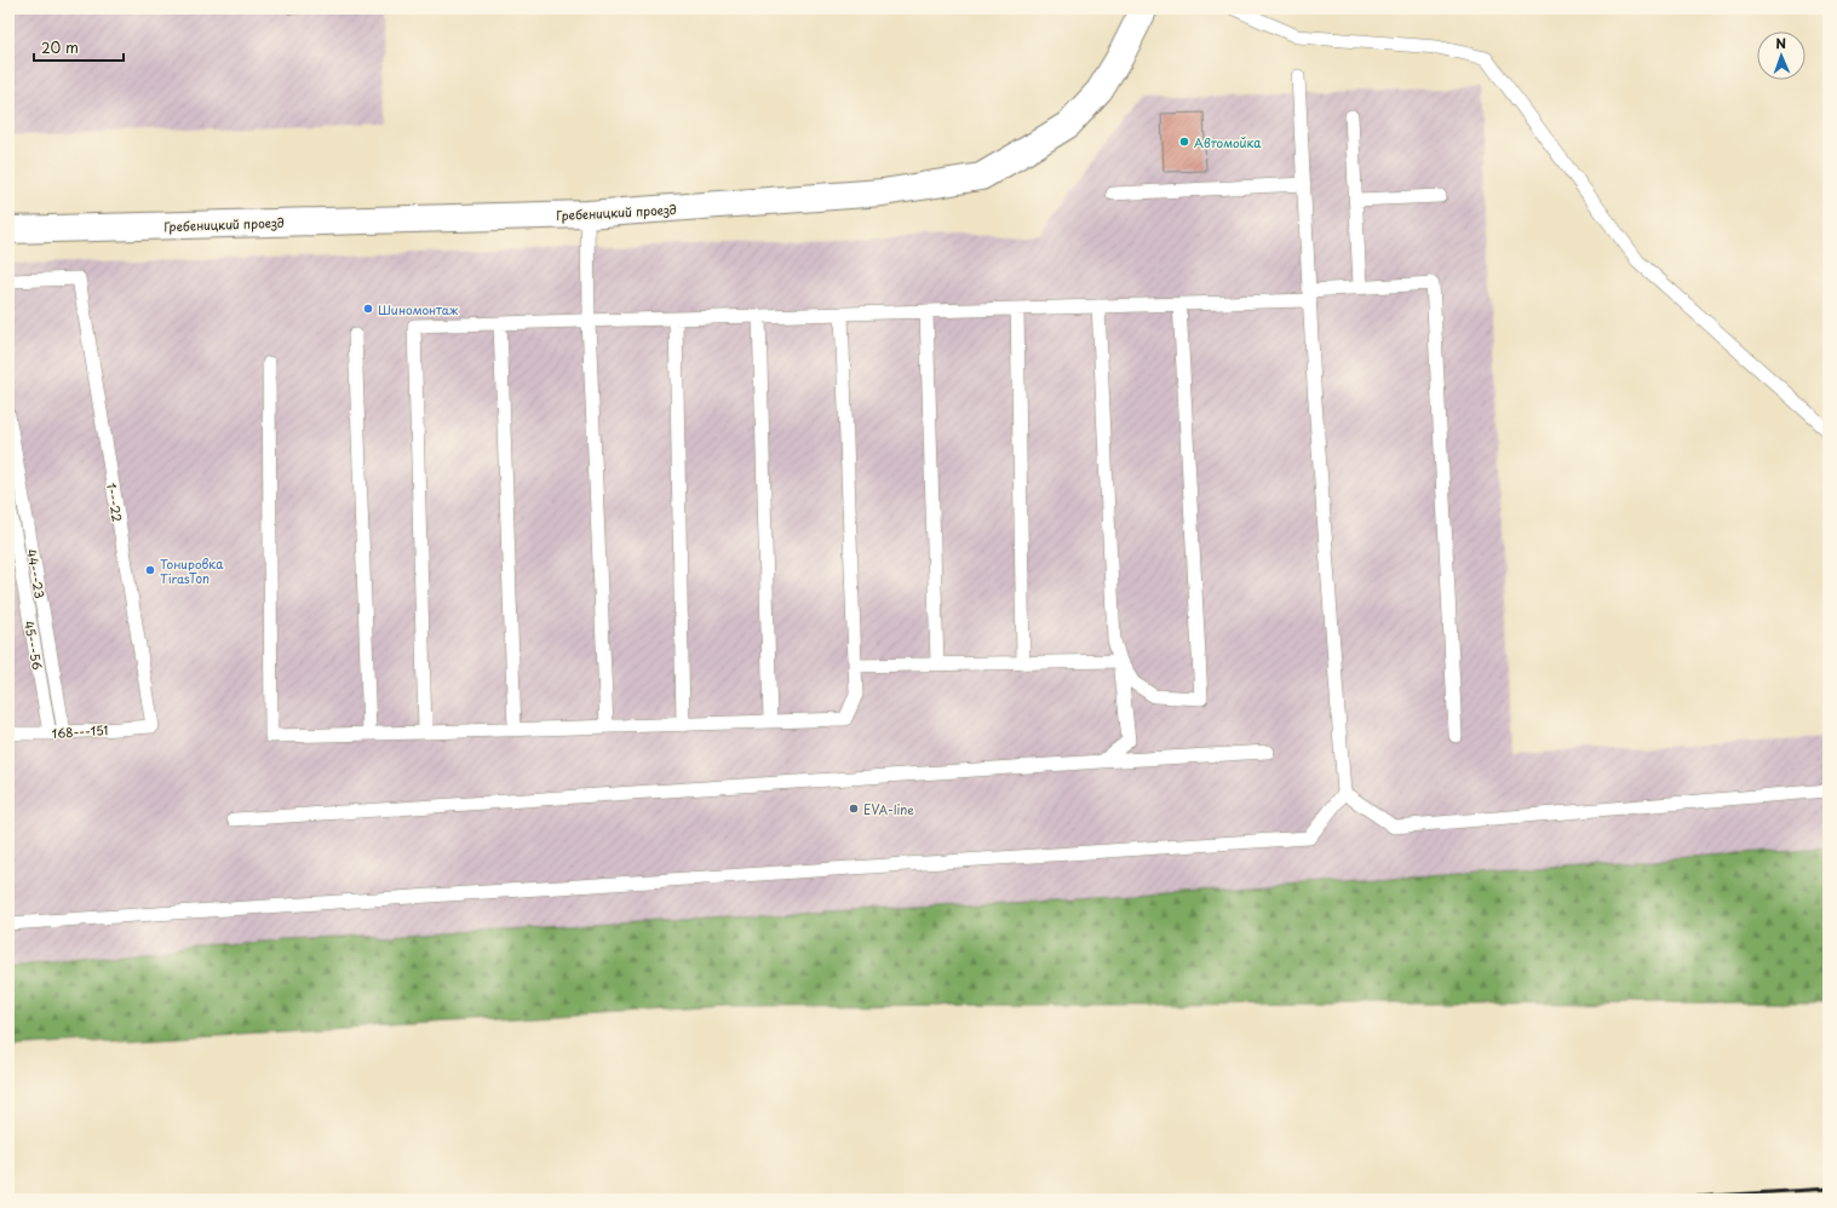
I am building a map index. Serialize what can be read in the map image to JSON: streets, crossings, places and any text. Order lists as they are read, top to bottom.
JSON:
{
  "streets": {
    "street": ["Гребеницкий проезд"],
    "lane": [
      "1---22",
      "44---23",
      "45---56",
      "168---151"
    ]
  },
  "crossings": [
    ["1---22", "168---151"],
    ["44---23", "168---151"],
    ["45---56", "168---151"]
  ],
  "places": [
    "Автомойка",
    "Шиномонтаж",
    "Тонировка TirasTon",
    "EVA-line"
  ],
  "scale_bar": "20 m",
  "north": "top"
}
